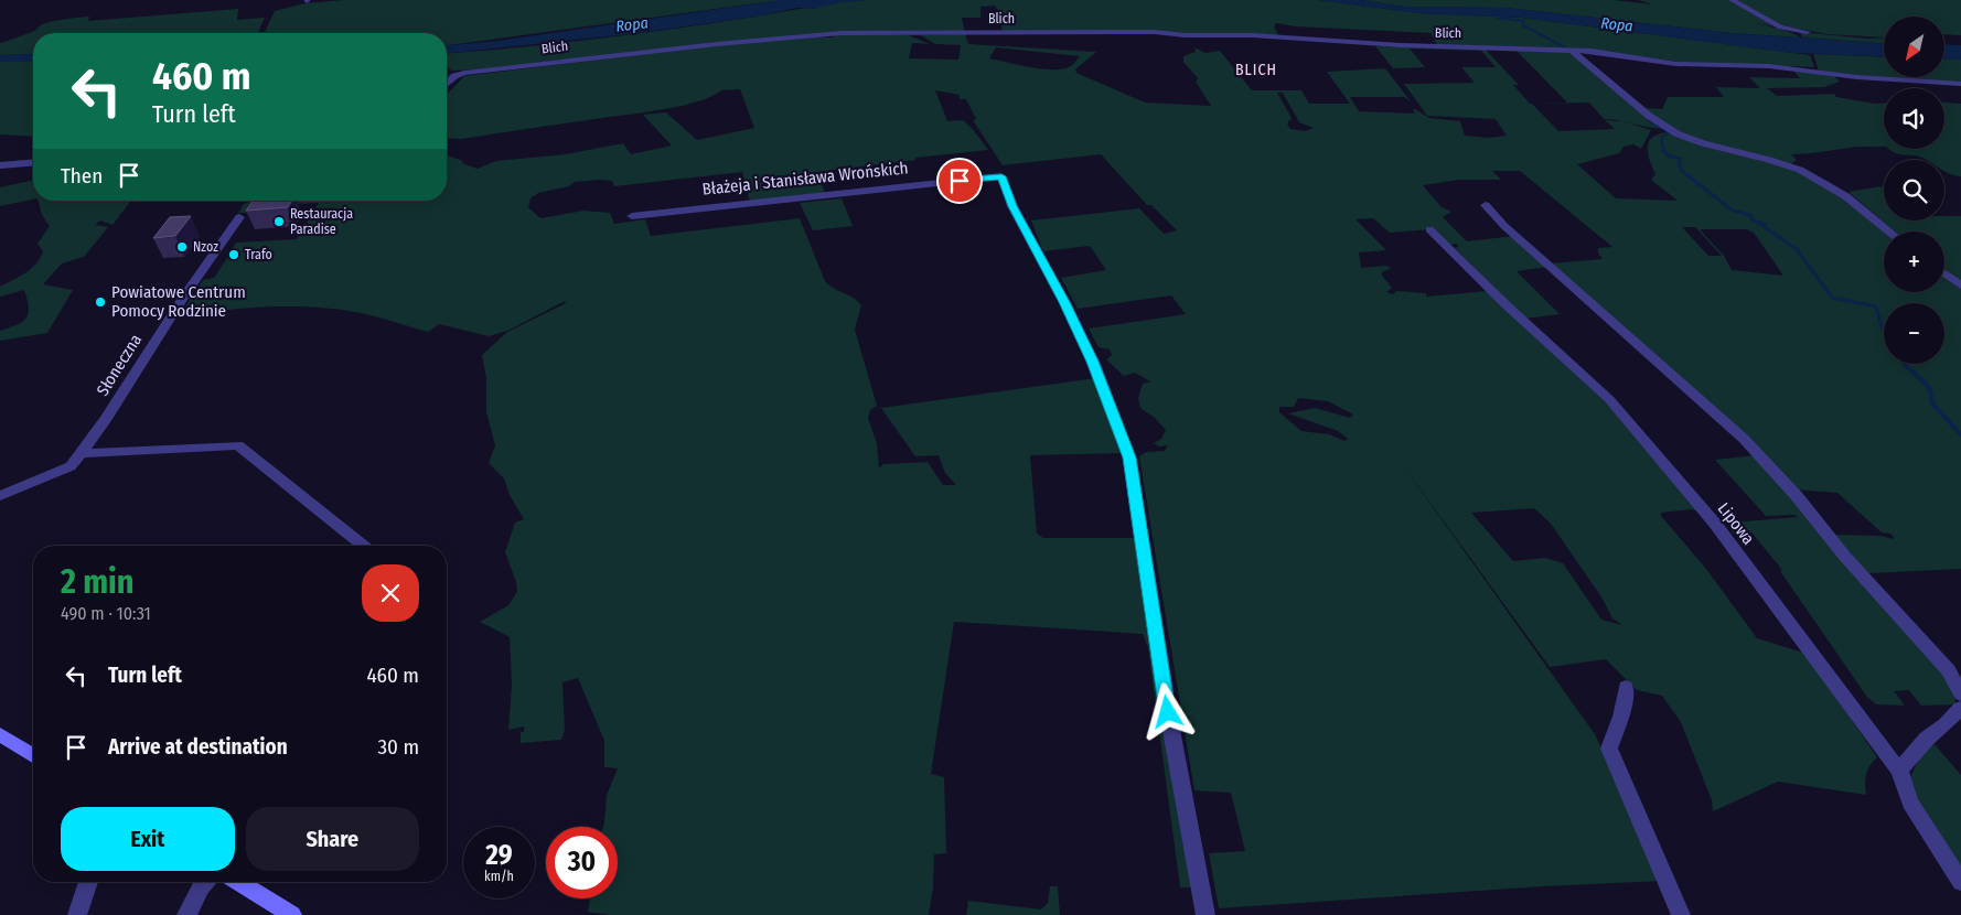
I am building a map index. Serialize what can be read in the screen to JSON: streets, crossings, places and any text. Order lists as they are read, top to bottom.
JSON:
{
  "streets": {
    "street": [
      "Blich",
      "Błażeja i Stanisława Wrońskich",
      "Słoneczna",
      "Lipowa"
    ]
  },
  "districts": ["BLICH"],
  "water": ["Ropa"],
  "places": [
    "Restauracja Paradise",
    "Nzoz",
    "Trafo",
    "Powiatowe Centrum Pomocy Rodzinie"
  ],
  "north": "bottom left",
  "page": {
    "map_buttons": ["+", "−"],
    "turn": ["460 m", "Turn left"],
    "then": "Then",
    "heading": ["2 min", "490 m · 10:31"],
    "list": [
      {
        "name": "Turn left",
        "value": "460 m"
      },
      {
        "name": "Arrive at destination",
        "value": "30 m"
      }
    ],
    "buttons": ["Exit", "Share"],
    "speed": "29 km/h",
    "limit": "30"
  }
}
